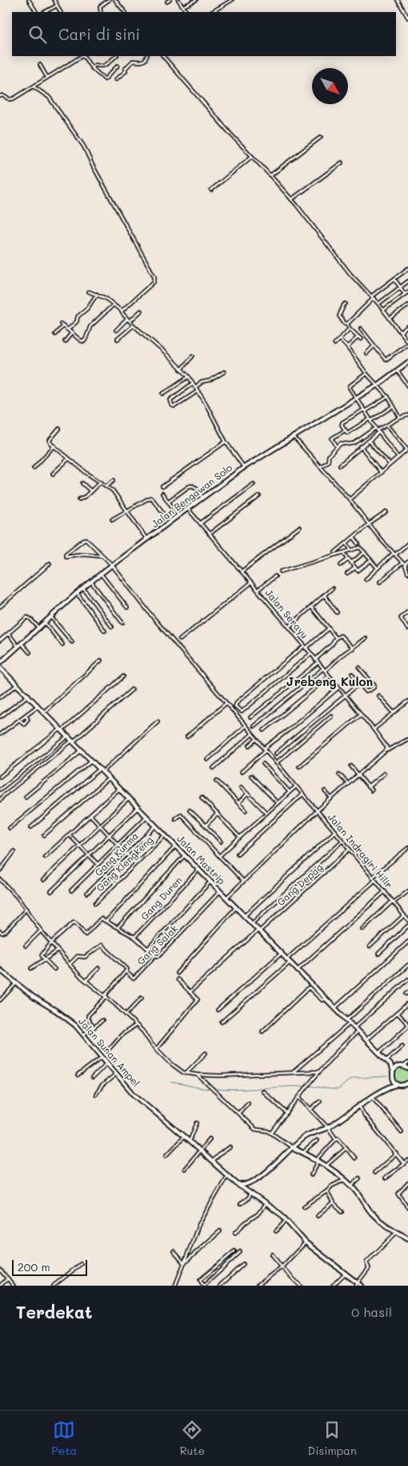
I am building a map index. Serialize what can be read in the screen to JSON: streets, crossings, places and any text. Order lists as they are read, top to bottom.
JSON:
{
  "streets": {
    "main road": ["Jalan Bengawan Solo", "Jalan Mastrip", "Jalan Sunan Ampel"],
    "street": [
      "Jalan Serayu",
      "Jalan Indragiri Hilir",
      "Gang Kurma",
      "Gang Klengkeng",
      "Gang Depag",
      "Gang Duren",
      "Gang Salak"
    ]
  },
  "crossings": [
    ["Jalan Bengawan Solo", "Jalan Serayu"],
    ["Jalan Bengawan Solo", "Jalan Indragiri Hilir"],
    ["Jalan Indragiri Hilir", "Gang Depag"],
    ["Gang Kurma", "Jalan Mastrip"],
    ["Jalan Mastrip", "Gang Klengkeng"],
    ["Jalan Mastrip", "Gang Depag"],
    ["Jalan Mastrip", "Gang Duren"],
    ["Jalan Mastrip", "Gang Salak"]
  ],
  "districts": ["Jrebeng Kulon"],
  "scale_bar": "200 m",
  "north": "bottom right",
  "page": {
    "search": "Cari di sini",
    "scale": "200 m",
    "heading": ["Terdekat", "0 hasil"],
    "nav": ["Peta", "Rute", "Disimpan"]
  }
}
